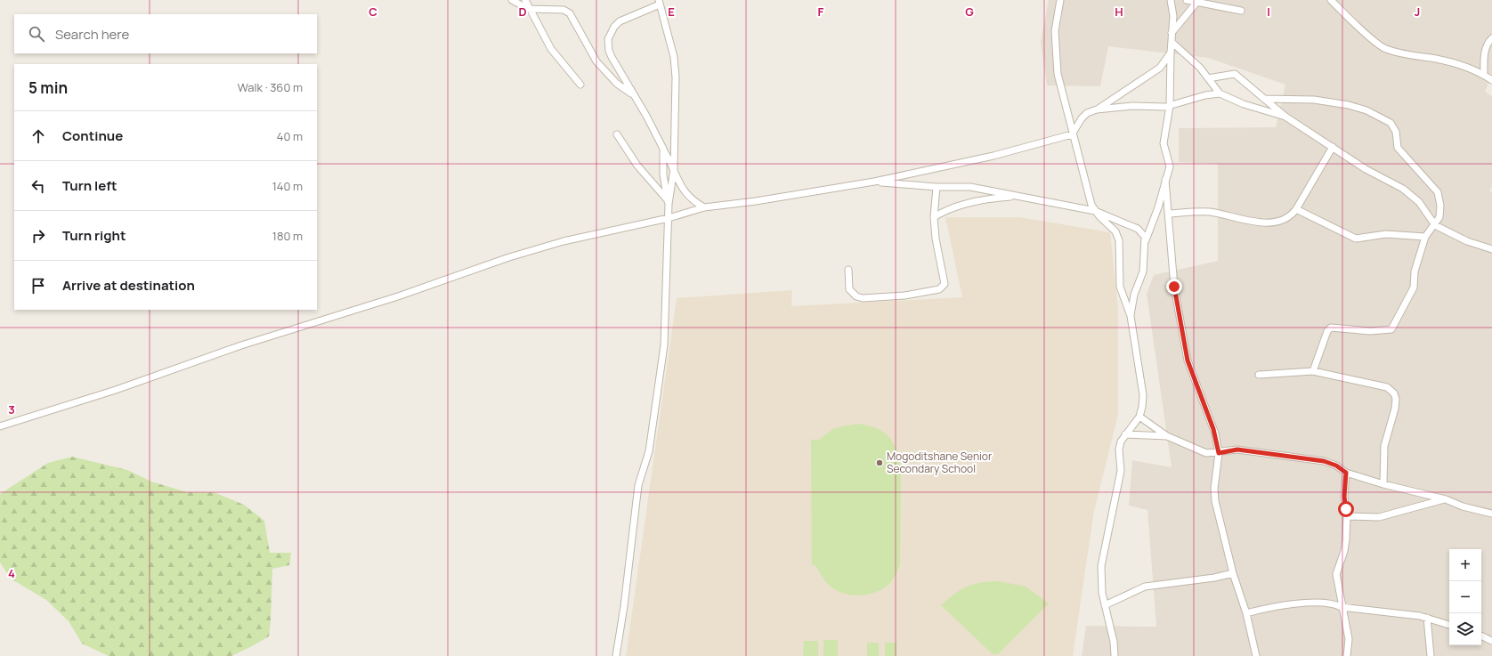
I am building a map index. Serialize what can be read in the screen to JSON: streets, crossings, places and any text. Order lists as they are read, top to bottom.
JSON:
{
  "places": ["Mogoditshane Senior Secondary School"],
  "page": {
    "search": "Search here",
    "heading": ["5 min", "Walk · 360 m"],
    "list": [
      ["Continue", "40 m"],
      ["Turn left", "140 m"],
      ["Turn right", "180 m"],
      "Arrive at destination"
    ],
    "map_buttons": ["+", "−"]
  },
  "grid": {
    "columns": [
      "C",
      "D",
      "E",
      "F",
      "G",
      "H",
      "I",
      "J"
    ],
    "rows": ["3", "4"]
  }
}
